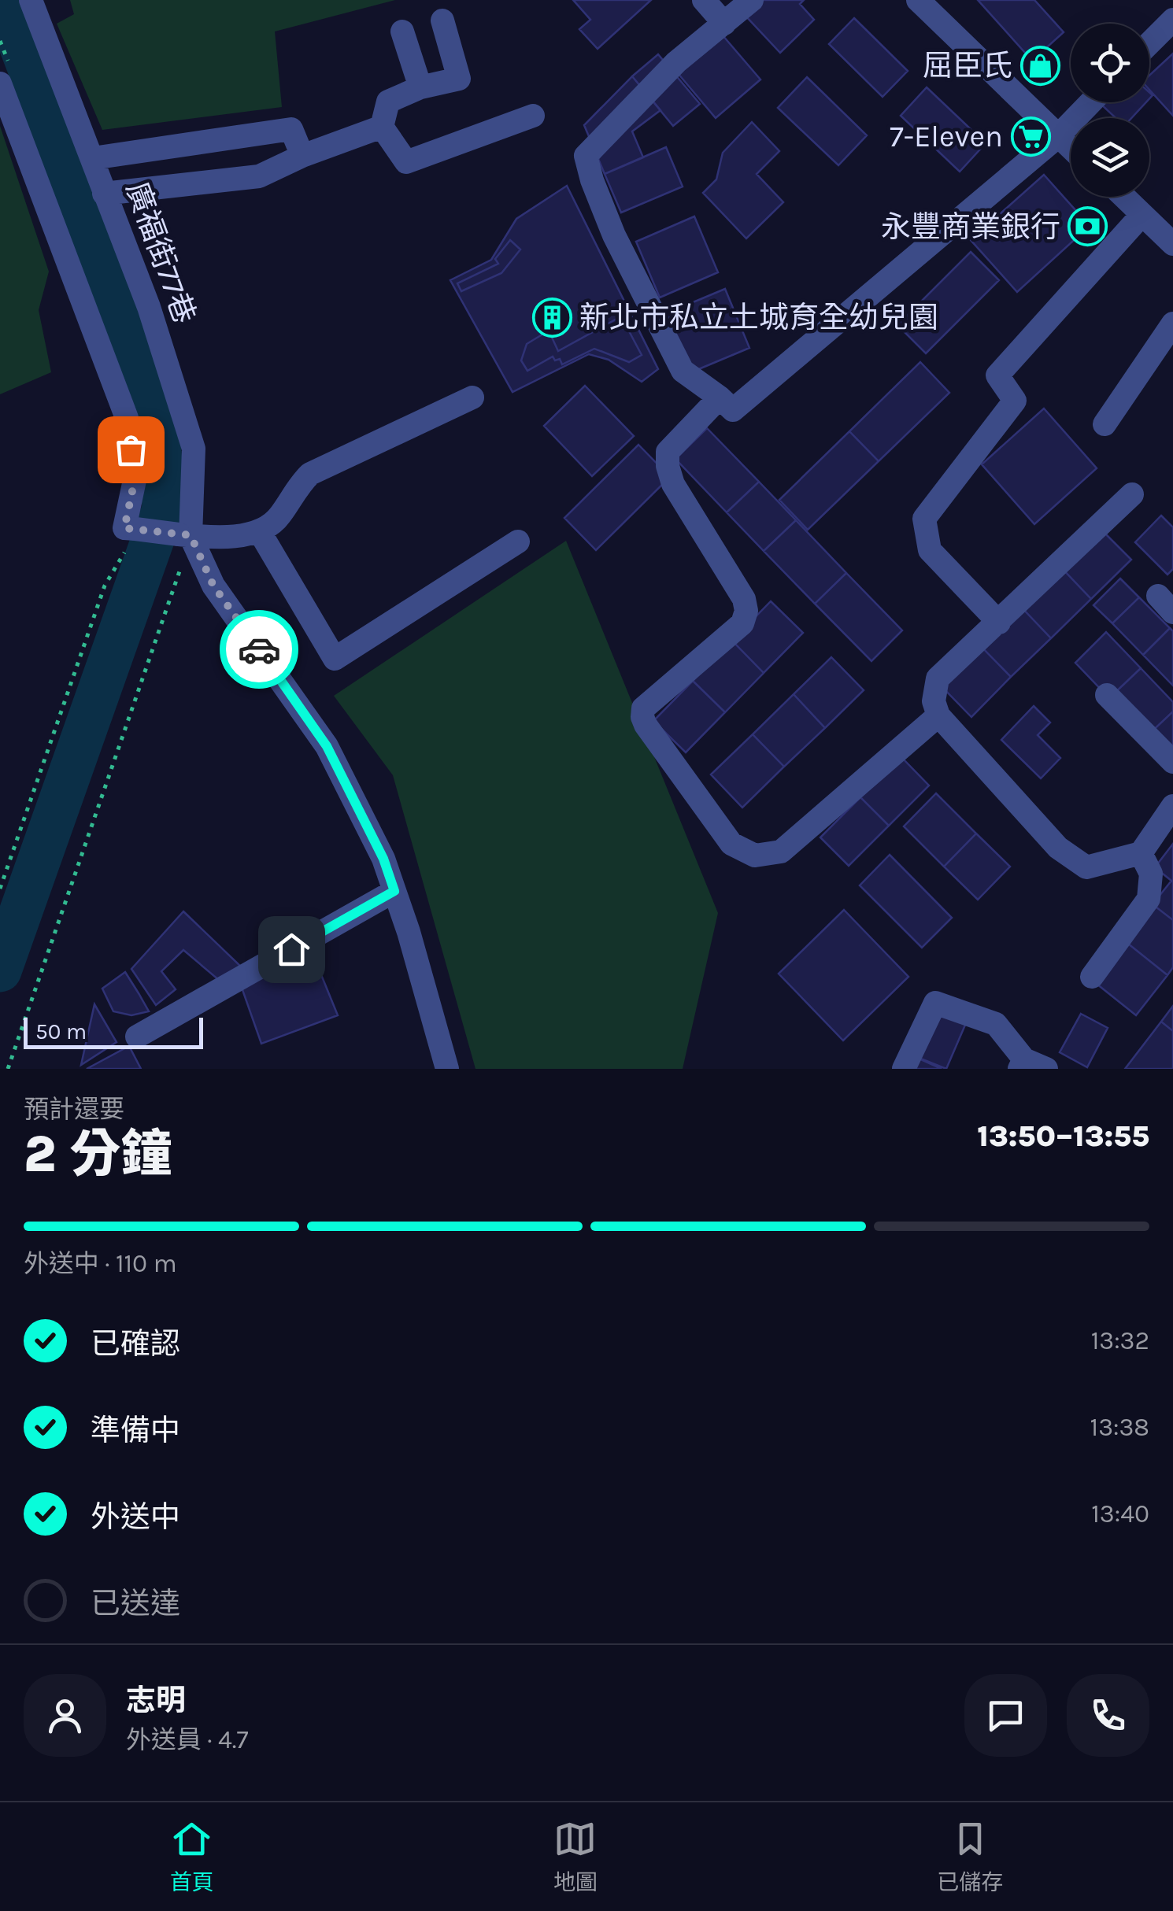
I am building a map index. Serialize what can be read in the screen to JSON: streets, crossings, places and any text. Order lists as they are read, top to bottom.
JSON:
{
  "streets": {
    "street": ["廣福街77巷"]
  },
  "places": {
    "shop": ["屈臣氏"],
    "supermarket": ["7-Eleven"],
    "bank": ["永豐商業銀行"],
    "building": ["新北市私立土城育全幼兒園"]
  },
  "scale_bar": "50 m",
  "page": {
    "scale": "50 m",
    "heading": ["2 分鐘", "預計還要", "13:50–13:55"],
    "panel": ["志明", "外送員 · 4.7"],
    "bar": "外送中 · 110 m",
    "list": [
      ["已確認", "13:32"],
      ["準備中", "13:38"],
      ["外送中", "13:40"],
      "已送達"
    ],
    "tabs": ["首頁", "地圖", "已儲存"]
  }
}
